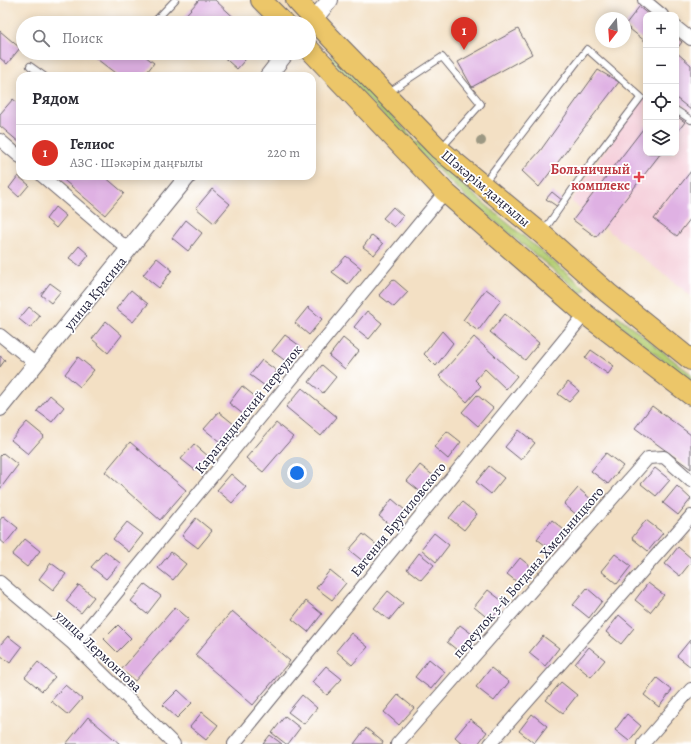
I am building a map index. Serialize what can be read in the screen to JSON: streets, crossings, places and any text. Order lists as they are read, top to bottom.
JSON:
{
  "streets": {
    "main road": ["Шәкәрім даңғылы"],
    "street": [
      "улица Красина",
      "Карагандинский переулок",
      "Евгения Брусиловского",
      "переулок 3-й Богдана Хмельницкого",
      "улица Лермонтова"
    ]
  },
  "crossings": [
    ["Шәкәрім даңғылы", "Карагандинский переулок"],
    ["Шәкәрім даңғылы", "Евгения Брусиловского"],
    ["Карагандинский переулок", "улица Лермонтова"]
  ],
  "places": {
    "health": ["Больничный комплекс"]
  },
  "north": "bottom",
  "page": {
    "map_buttons": ["+", "−"],
    "search": "Поиск",
    "pins": "1",
    "heading": "Рядом",
    "list": [
      {
        "mark": "1",
        "name": "Гелиос",
        "note": "АЗС · Шәкәрім даңғылы",
        "value": "220 m"
      }
    ]
  }
}
